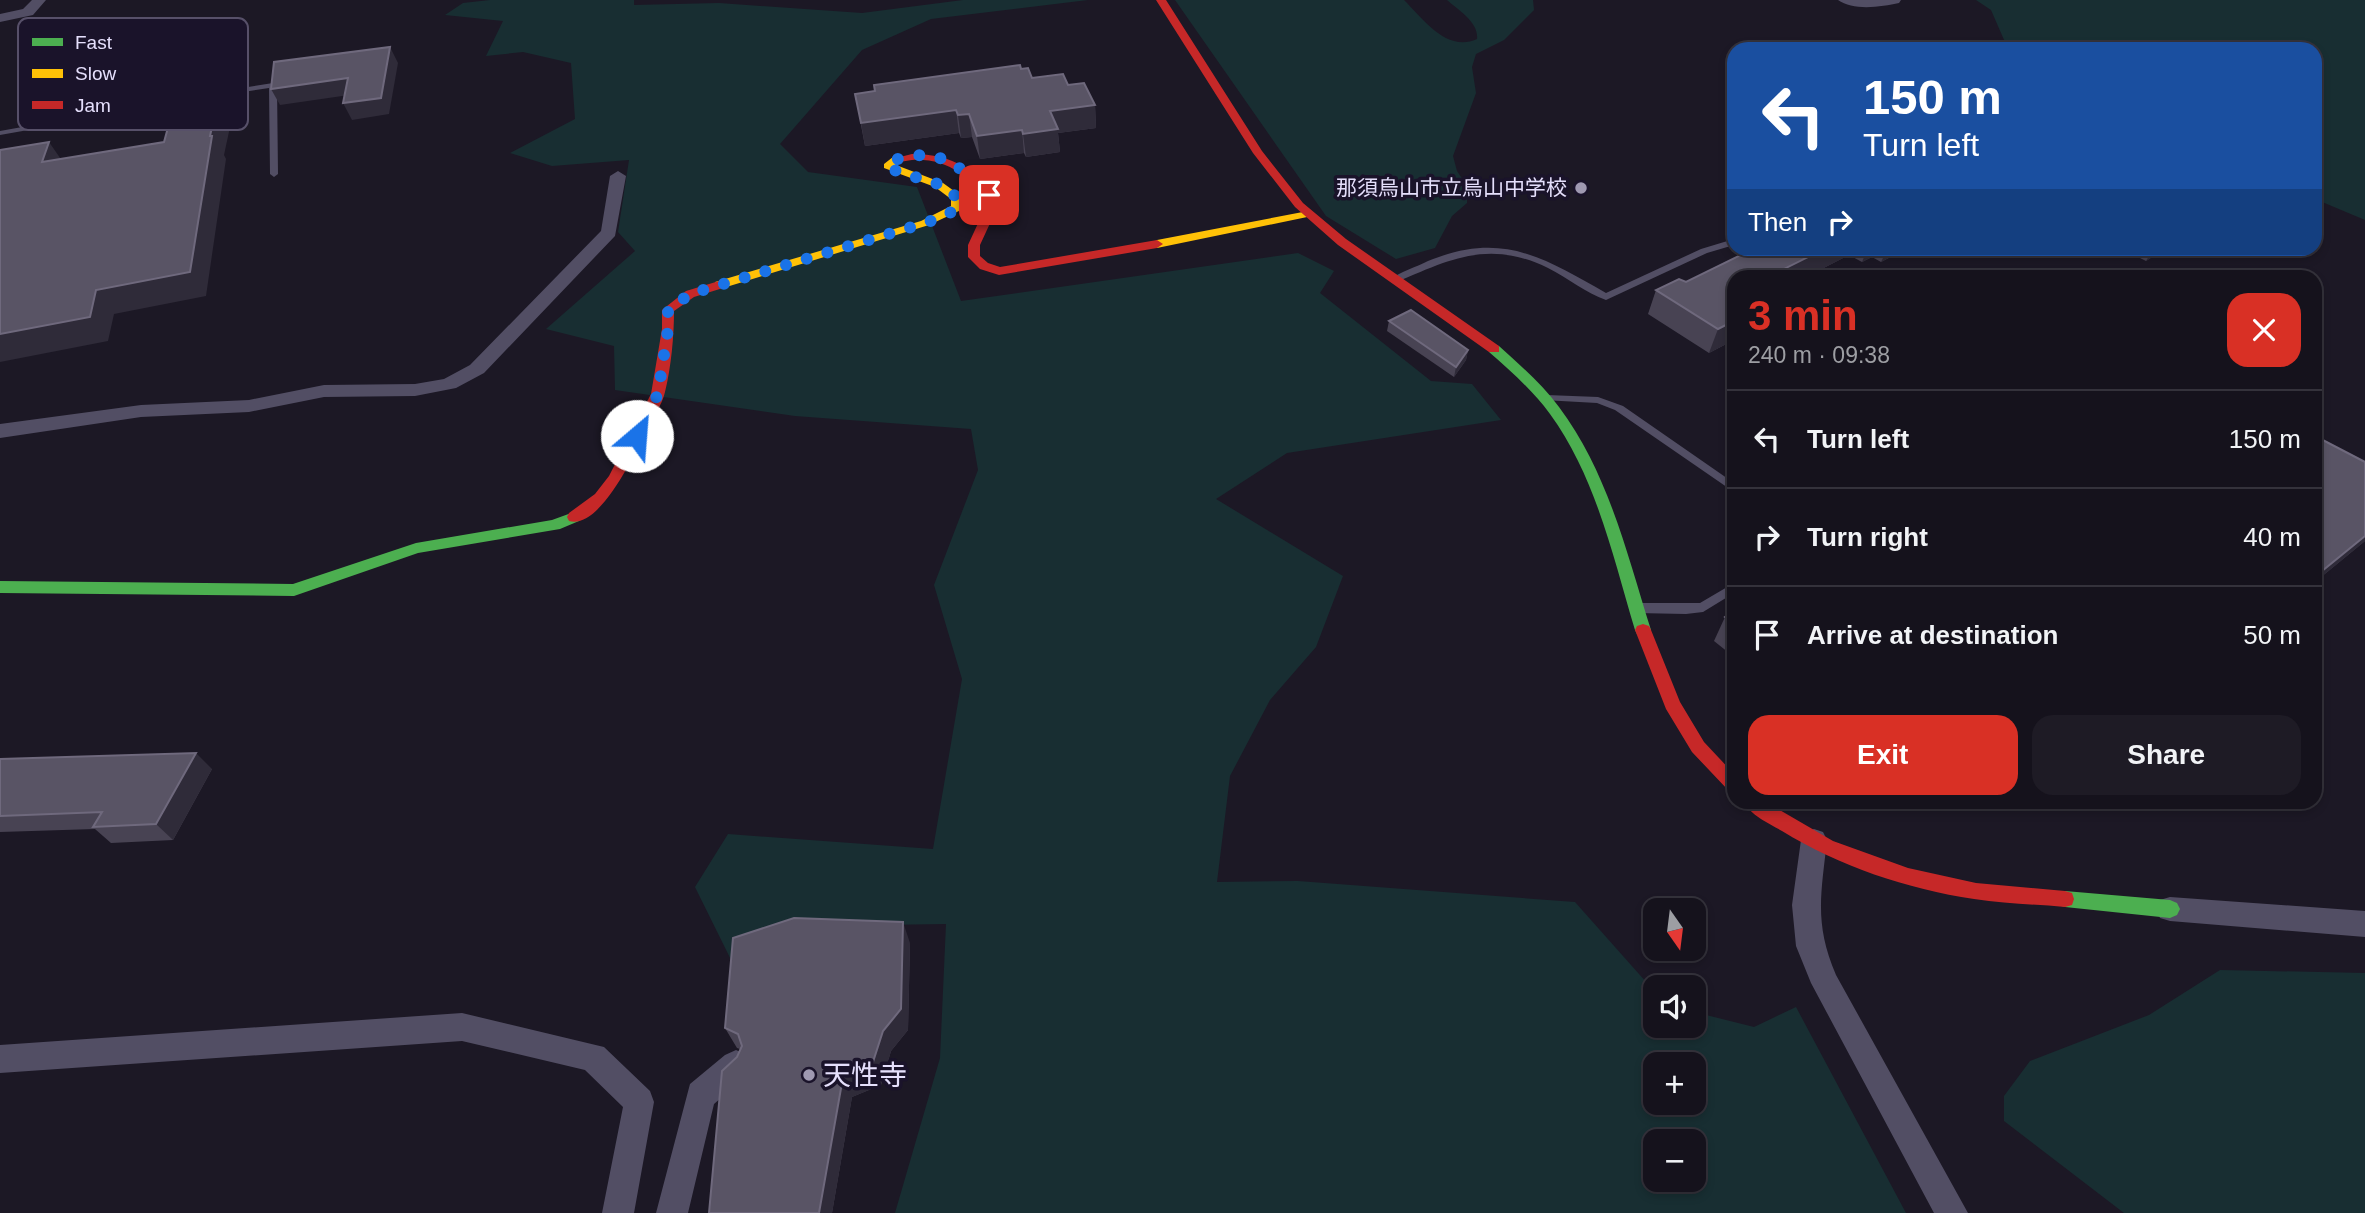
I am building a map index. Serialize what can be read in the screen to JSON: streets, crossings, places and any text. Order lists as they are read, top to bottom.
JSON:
{
  "places": ["那須烏山市立烏山中学校", "天性寺"],
  "legend": ["Fast", "Slow", "Jam"],
  "north": "bottom",
  "page": {
    "turn": ["150 m", "Turn left"],
    "then": "Then",
    "heading": ["3 min", "240 m · 09:38"],
    "list": [
      {
        "name": "Turn left",
        "value": "150 m"
      },
      {
        "name": "Turn right",
        "value": "40 m"
      },
      {
        "name": "Arrive at destination",
        "value": "50 m"
      }
    ],
    "buttons": ["Exit", "Share"],
    "map_buttons": ["+", "−"]
  }
}
